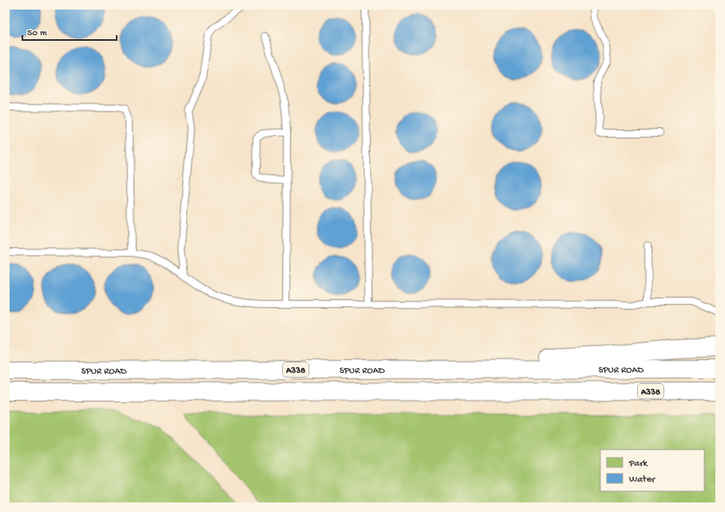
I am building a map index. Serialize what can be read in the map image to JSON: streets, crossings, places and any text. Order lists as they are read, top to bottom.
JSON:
{
  "streets": {
    "highway": ["SPUR ROAD", "A338"]
  },
  "legend": ["Park", "Water"],
  "scale_bar": "50 m"
}
